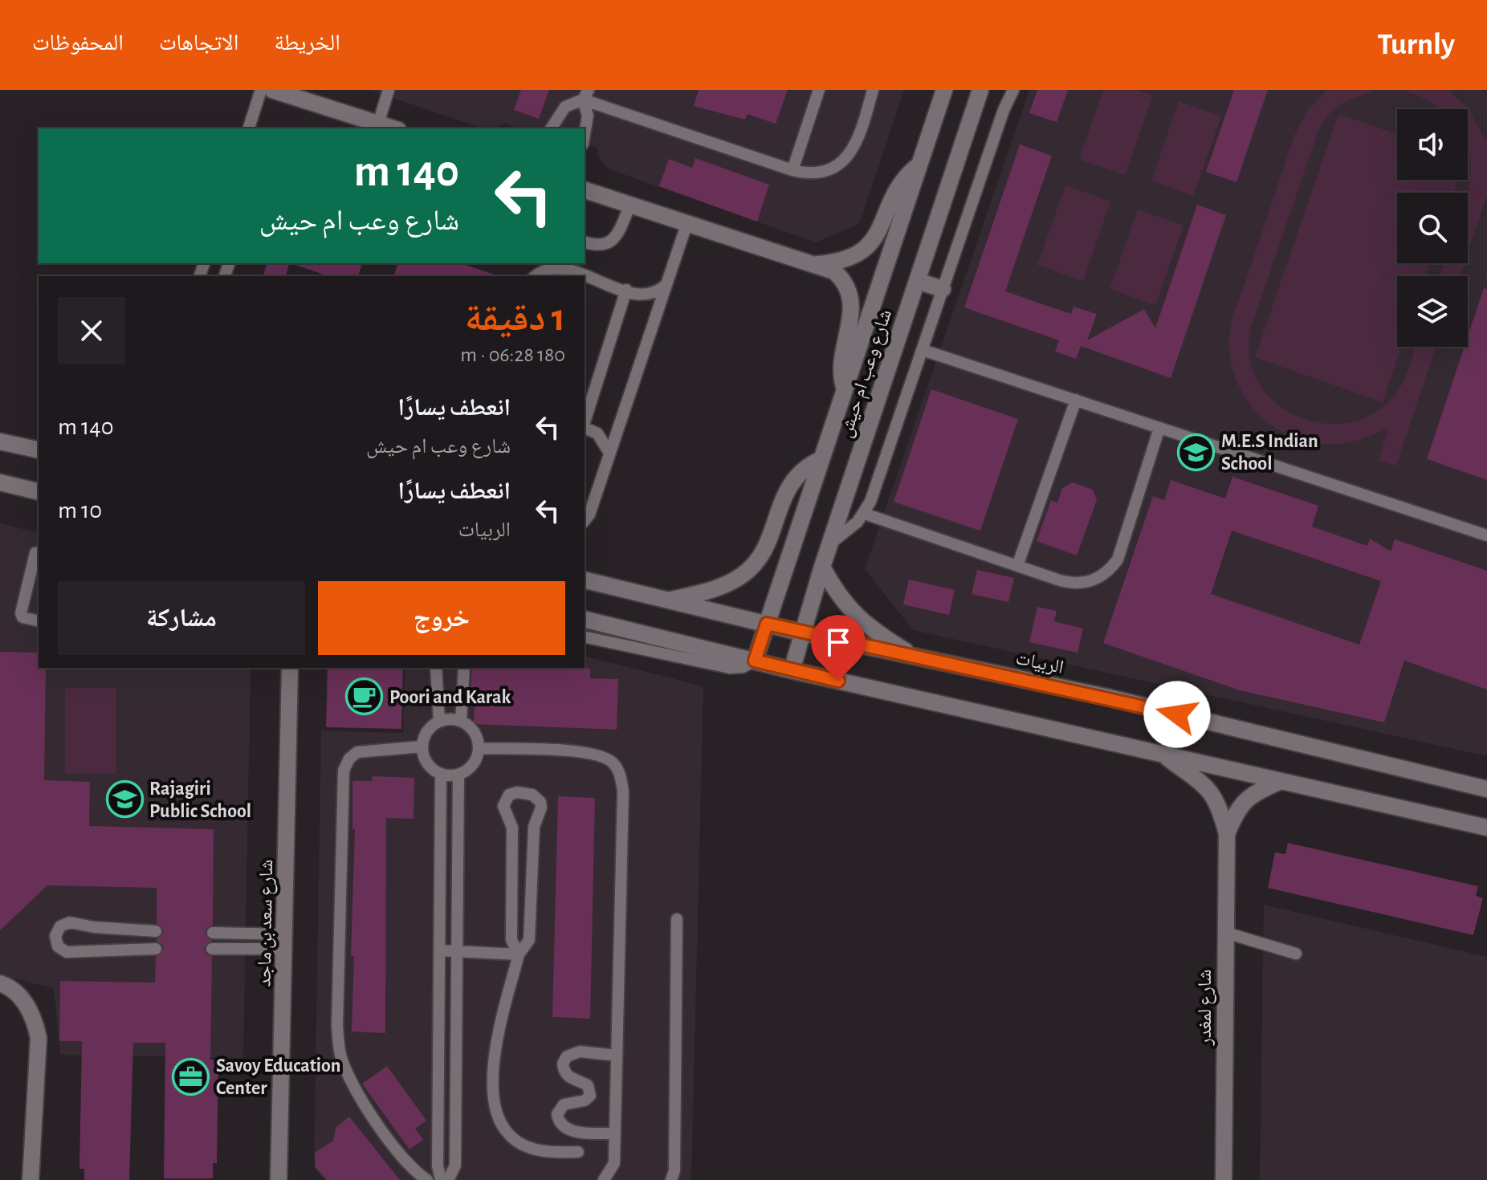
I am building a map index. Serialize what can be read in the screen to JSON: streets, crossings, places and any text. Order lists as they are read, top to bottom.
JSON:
{
  "streets": {
    "street": [
      "شارع وعب ام حيش",
      "الربيات",
      "شارع سعد بن ماجد",
      "شارع لمغدر"
    ]
  },
  "crossings": [
    ["شارع وعب ام حيش", "الربيات"]
  ],
  "places": {
    "school or university": ["M.E.S Indian School", "Rajagiri Public School"],
    "cafe": ["Poori and Karak"],
    "office": ["Savoy Education Center"]
  },
  "page": {
    "header": "Turnly",
    "nav": ["الخريطة", "الاتجاهات", "المحفوظات"],
    "turn": ["140 m", "شارع وعب ام حيش"],
    "heading": ["1 دقيقة", "180 m · 06:28"],
    "list": [
      {
        "name": "انعطف يسارًا",
        "note": "شارع وعب ام حيش",
        "value": "140 m"
      },
      {
        "name": "انعطف يسارًا",
        "note": "الربيات",
        "value": "10 m"
      }
    ],
    "buttons": ["خروج", "مشاركة"]
  }
}
